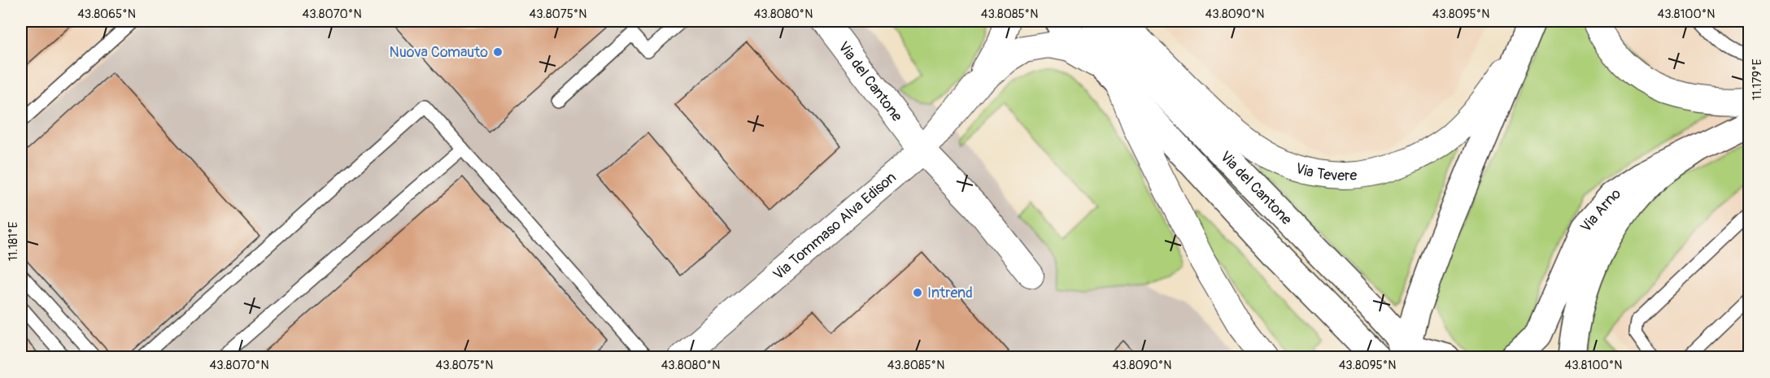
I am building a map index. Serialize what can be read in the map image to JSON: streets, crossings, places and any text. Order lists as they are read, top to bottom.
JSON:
{
  "streets": {
    "main road": ["Via del Cantone", "Via Tevere", "Via Arno"],
    "street": ["Via Tommaso Alva Edison"]
  },
  "crossings": [
    ["Via del Cantone", "Via Tevere"],
    ["Via del Cantone", "Via Tommaso Alva Edison"]
  ],
  "places": ["Nuova Comauto", "Intrend"],
  "coordinates": [
    "43.8065°N",
    "43.8070°N",
    "43.8075°N",
    "43.8080°N",
    "43.8085°N",
    "43.8090°N",
    "43.8095°N",
    "43.8100°N",
    "11.179°E",
    "11.181°E"
  ]
}
